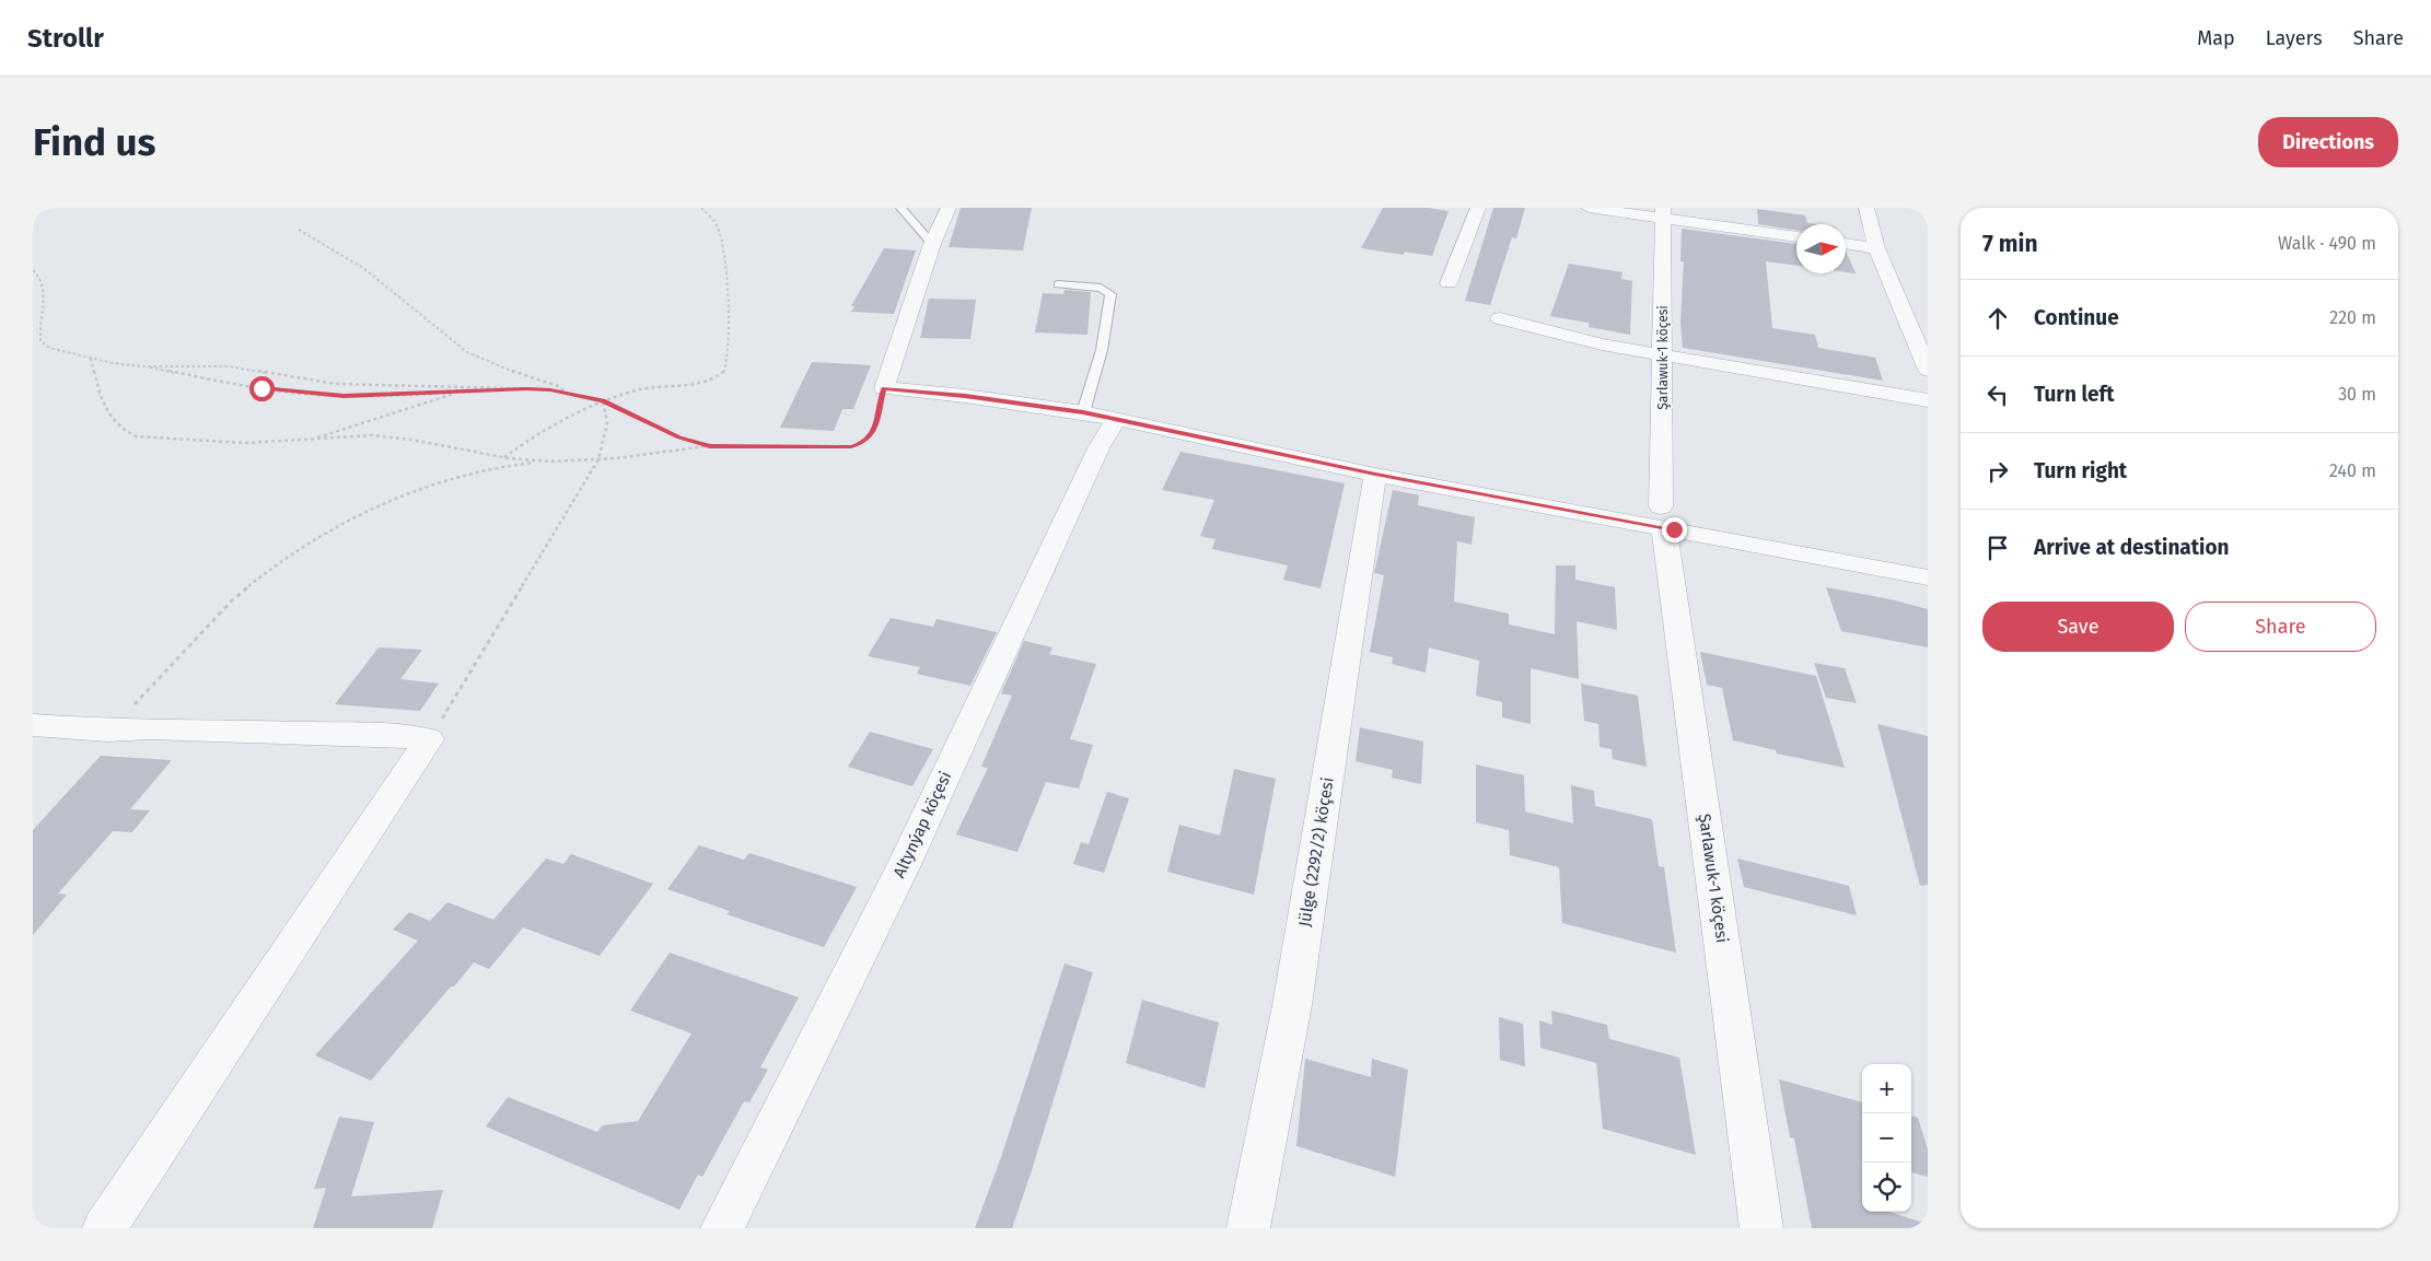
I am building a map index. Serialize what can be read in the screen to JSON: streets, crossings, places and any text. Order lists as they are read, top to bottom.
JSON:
{
  "streets": {
    "street": ["Şarlawuk-1 köçesi", "Altynýap köçesi", "Jülge (2292/2) köçesi"]
  },
  "north": "right",
  "page": {
    "header": "Strollr",
    "nav": ["Map", "Layers", "Share"],
    "buttons": [
      "Directions",
      ["Save", "Share"]
    ],
    "title": "Find us",
    "heading": ["7 min", "Walk · 490 m"],
    "list": [
      ["Continue", "220 m"],
      ["Turn left", "30 m"],
      ["Turn right", "240 m"],
      "Arrive at destination"
    ],
    "map_buttons": ["+", "−"]
  }
}
